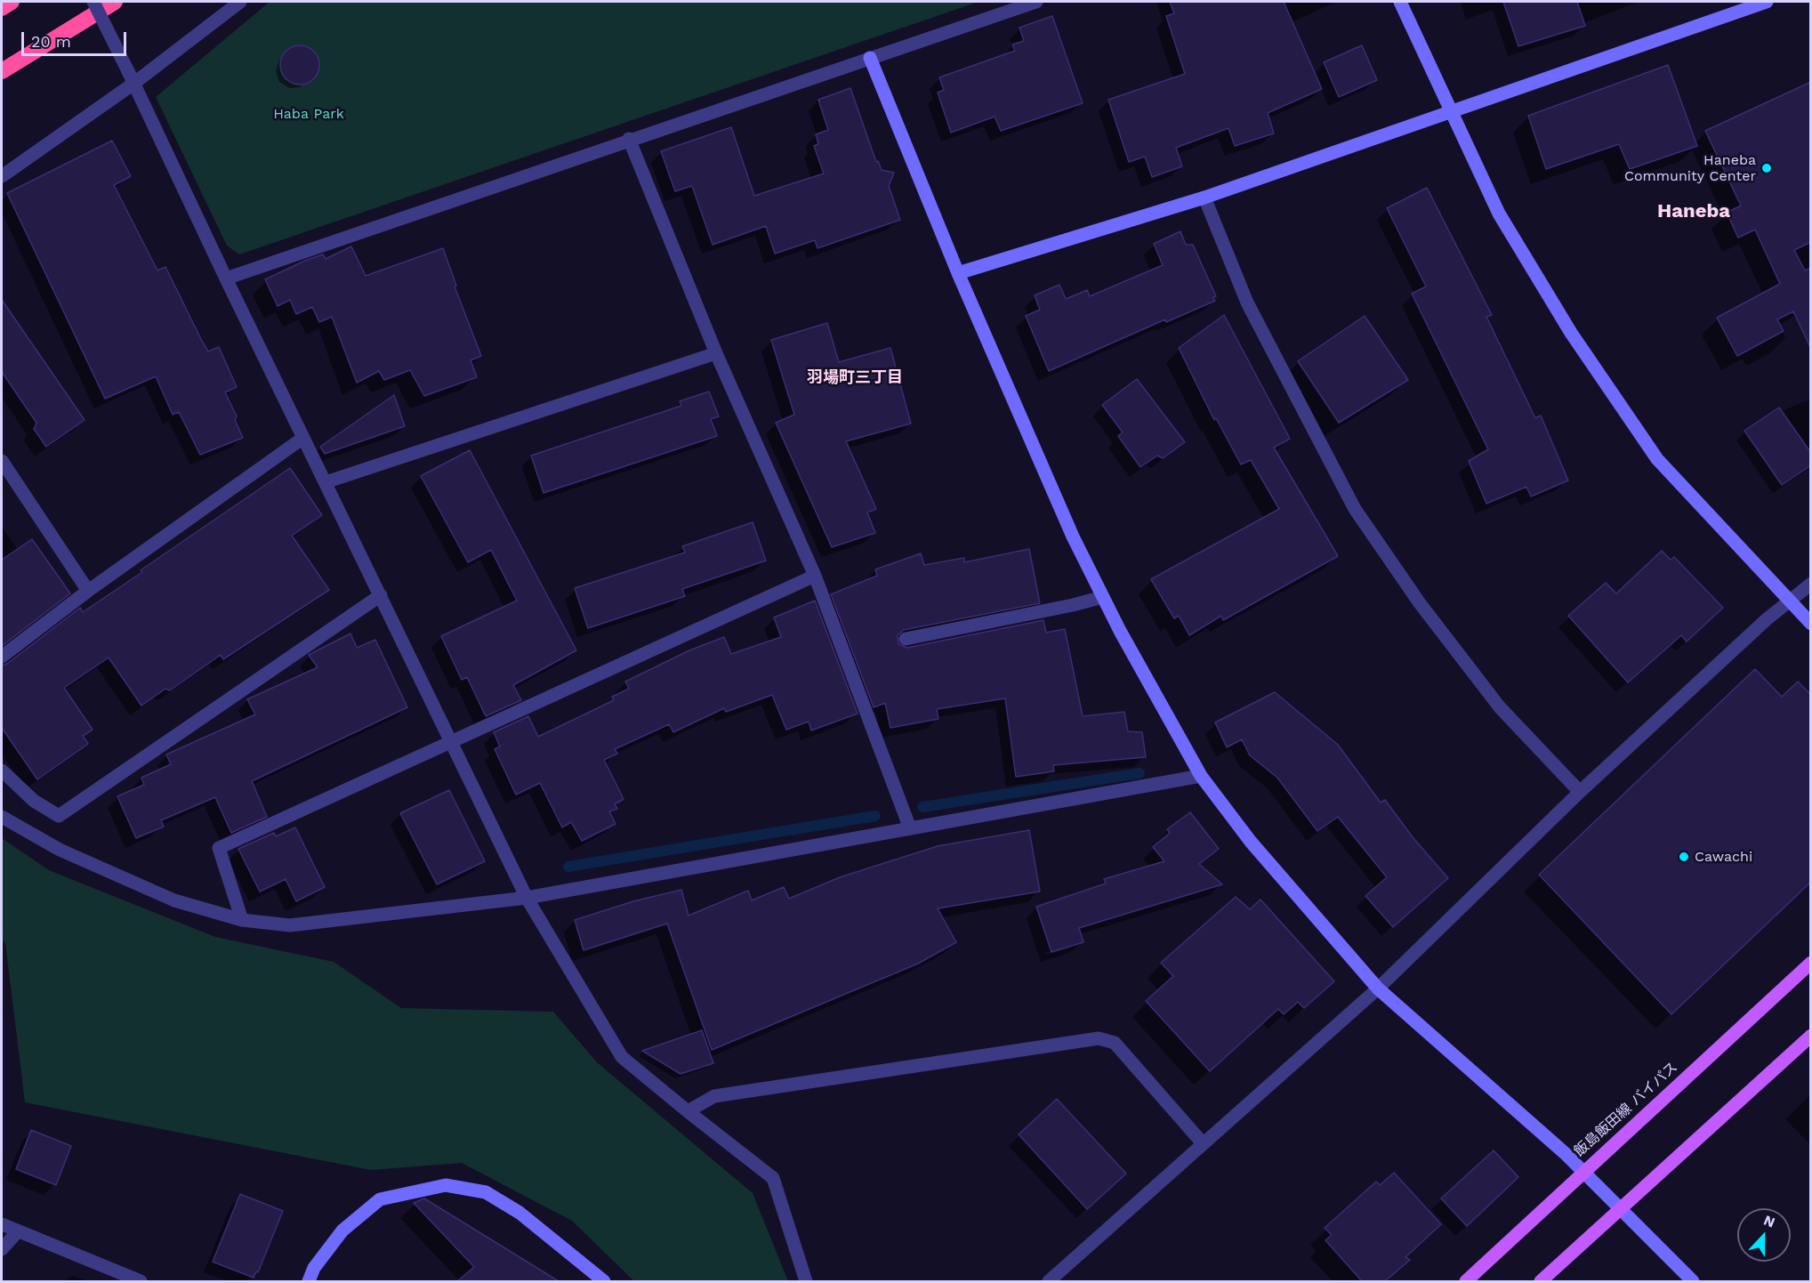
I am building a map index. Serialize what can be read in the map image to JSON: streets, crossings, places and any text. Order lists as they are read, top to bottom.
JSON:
{
  "streets": {
    "main road": ["飯島飯田線 バイパス"]
  },
  "districts": ["Haneba", "羽場町三丁目"],
  "parks": ["Haba Park"],
  "places": ["Haneba Community Center", "Cawachi"],
  "scale_bar": "20 m",
  "north": "top"
}
